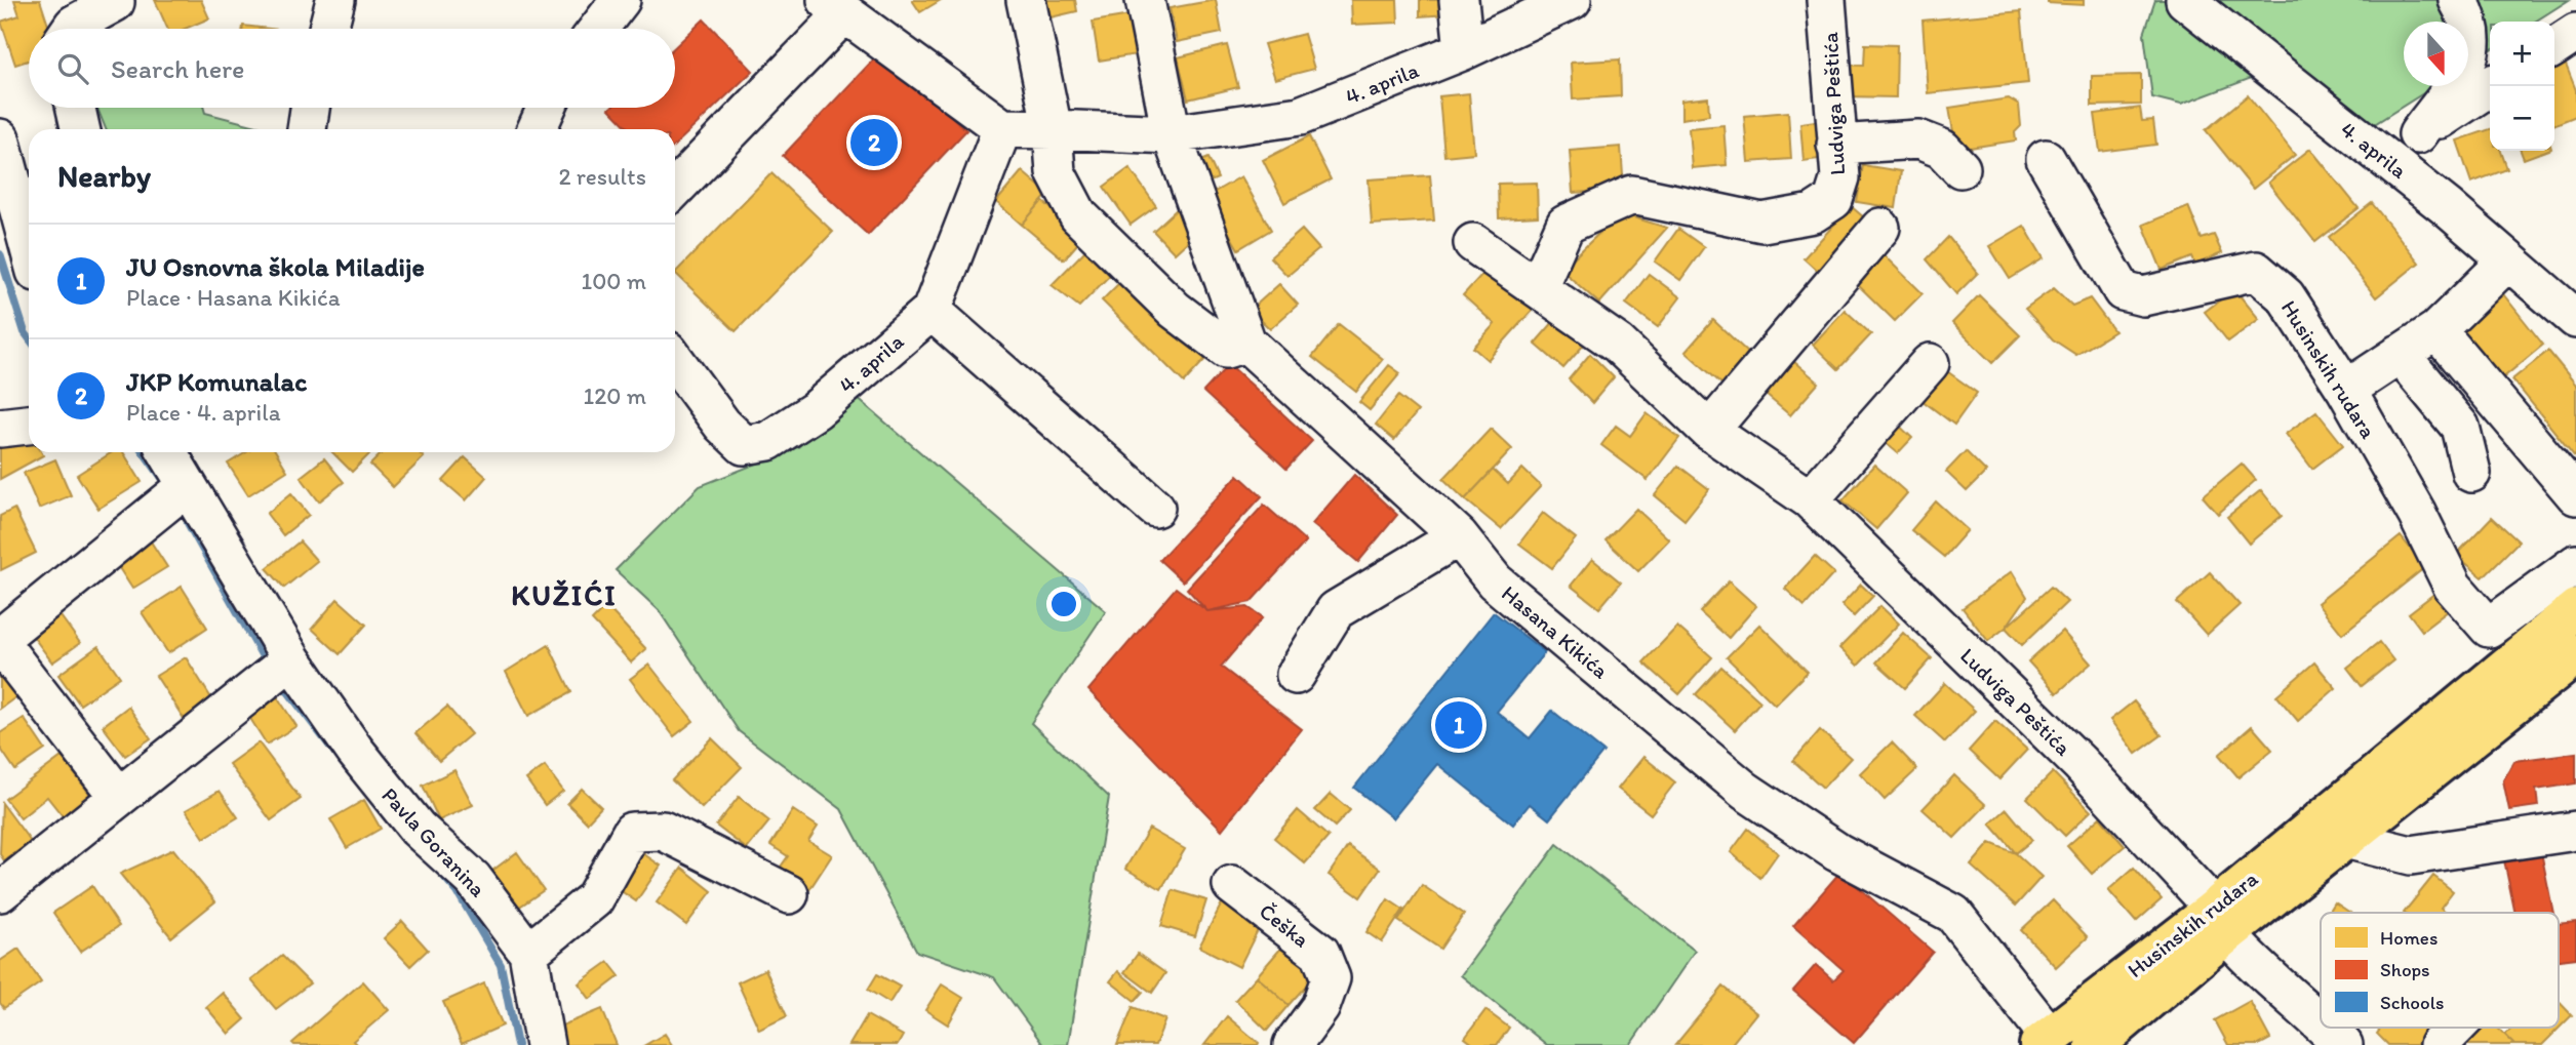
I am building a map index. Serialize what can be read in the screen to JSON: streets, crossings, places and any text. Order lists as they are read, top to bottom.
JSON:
{
  "streets": {
    "main road": ["Husinskih rudara"],
    "street": [
      "4. aprila",
      "Ludviga Peštića",
      "Hasana Kikića",
      "Pavla Goranina",
      "Češka"
    ]
  },
  "crossings": [
    ["4. aprila", "Hasana Kikića"],
    ["Ludviga Peštića", "Husinskih rudara"],
    ["Husinskih rudara", "Hasana Kikića"]
  ],
  "districts": ["KUŽIĆI"],
  "legend": ["Homes", "Shops", "Schools"],
  "north": "bottom",
  "page": {
    "map_buttons": ["+", "−"],
    "search": "Search here",
    "pins": ["2", "1"],
    "heading": ["Nearby", "2 results"],
    "list": [
      {
        "mark": "1",
        "name": "JU Osnovna škola Miladije",
        "note": "Place · Hasana Kikića",
        "value": "100 m"
      },
      {
        "mark": "2",
        "name": "JKP Komunalac",
        "note": "Place · 4. aprila",
        "value": "120 m"
      }
    ]
  }
}
